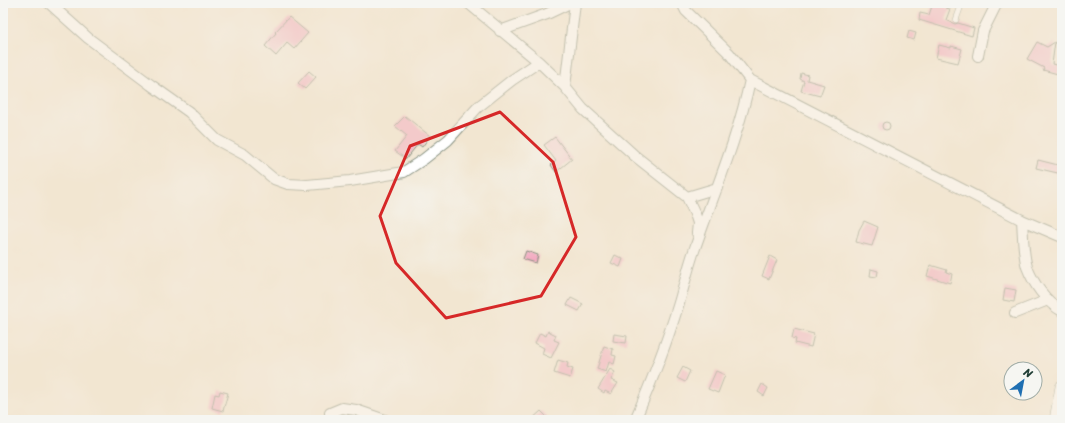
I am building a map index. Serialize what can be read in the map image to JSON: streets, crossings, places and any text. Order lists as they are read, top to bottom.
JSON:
{
  "north": "top right"
}
